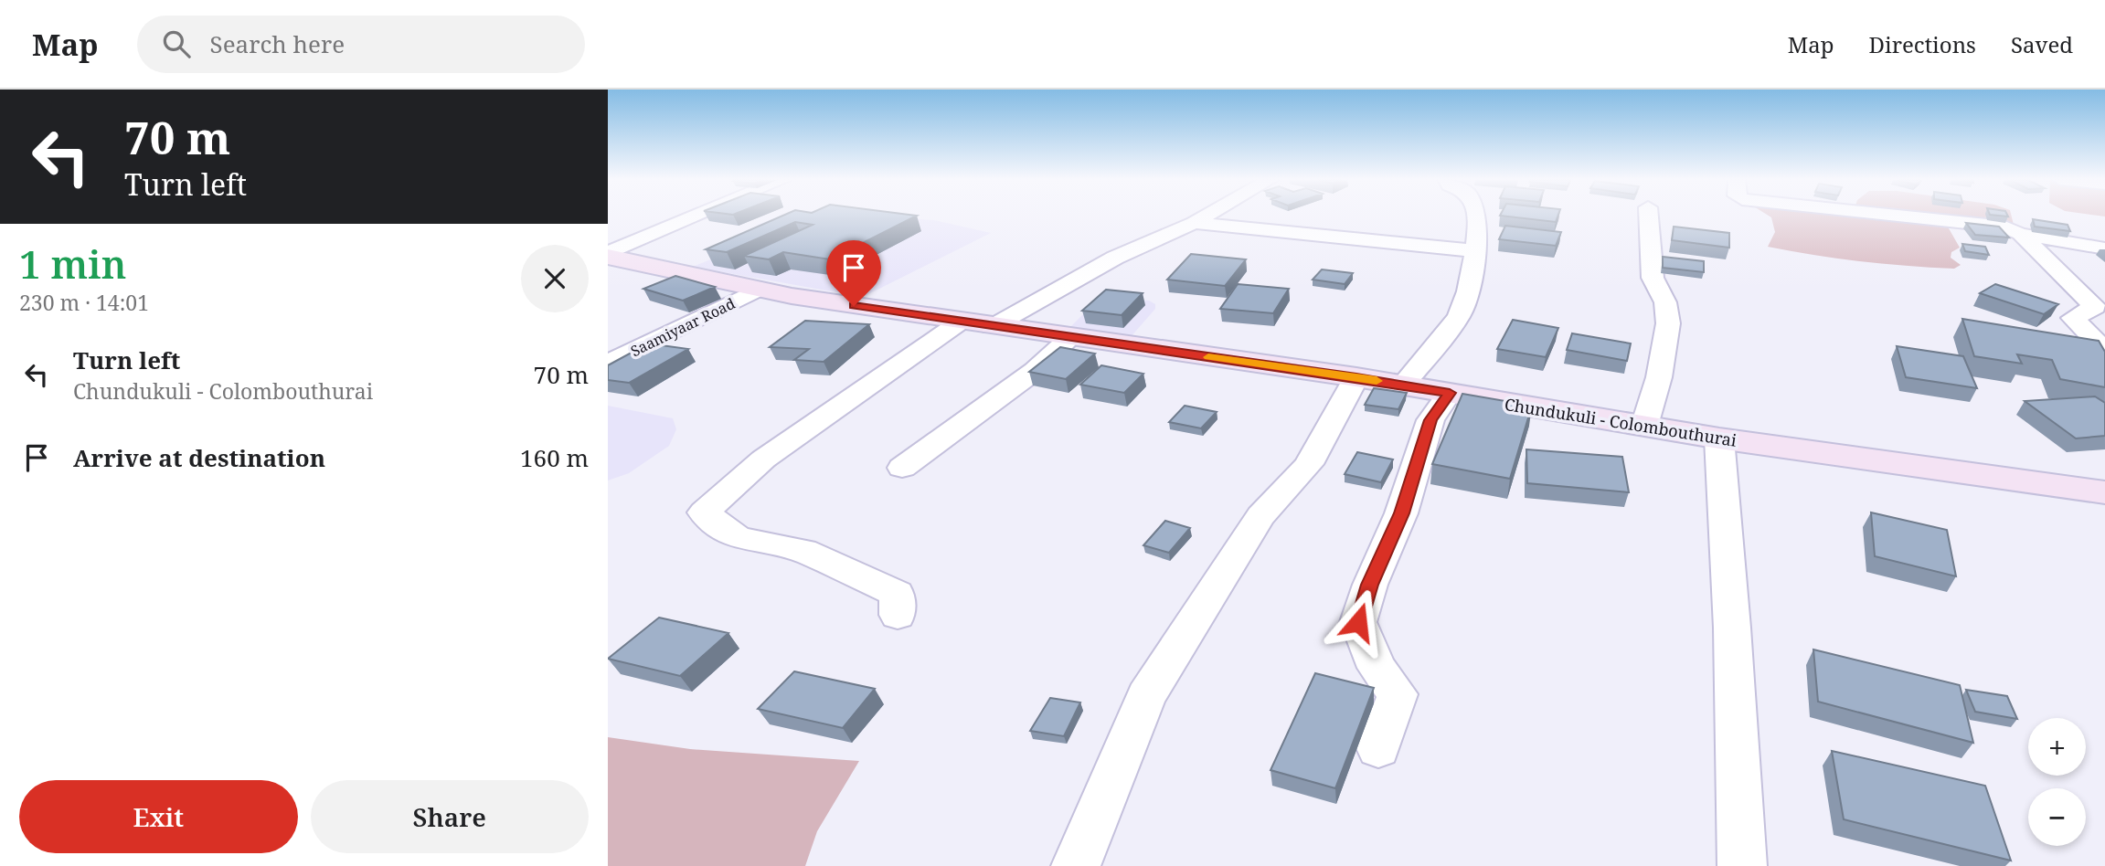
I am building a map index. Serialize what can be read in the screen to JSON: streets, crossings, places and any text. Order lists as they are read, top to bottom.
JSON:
{
  "streets": {
    "main road": ["Chundukuli - Colombouthurai"],
    "street": ["Saamiyaar Road"]
  },
  "crossings": [
    ["Saamiyaar Road", "Chundukuli - Colombouthurai"]
  ],
  "page": {
    "header": "Map",
    "search": "Search here",
    "nav": ["Map", "Directions", "Saved"],
    "turn": ["70 m", "Turn left"],
    "heading": ["1 min", "230 m · 14:01"],
    "list": [
      {
        "name": "Turn left",
        "note": "Chundukuli - Colombouthurai",
        "value": "70 m"
      },
      {
        "name": "Arrive at destination",
        "value": "160 m"
      }
    ],
    "map_buttons": ["+", "−"],
    "buttons": ["Exit", "Share"]
  }
}
